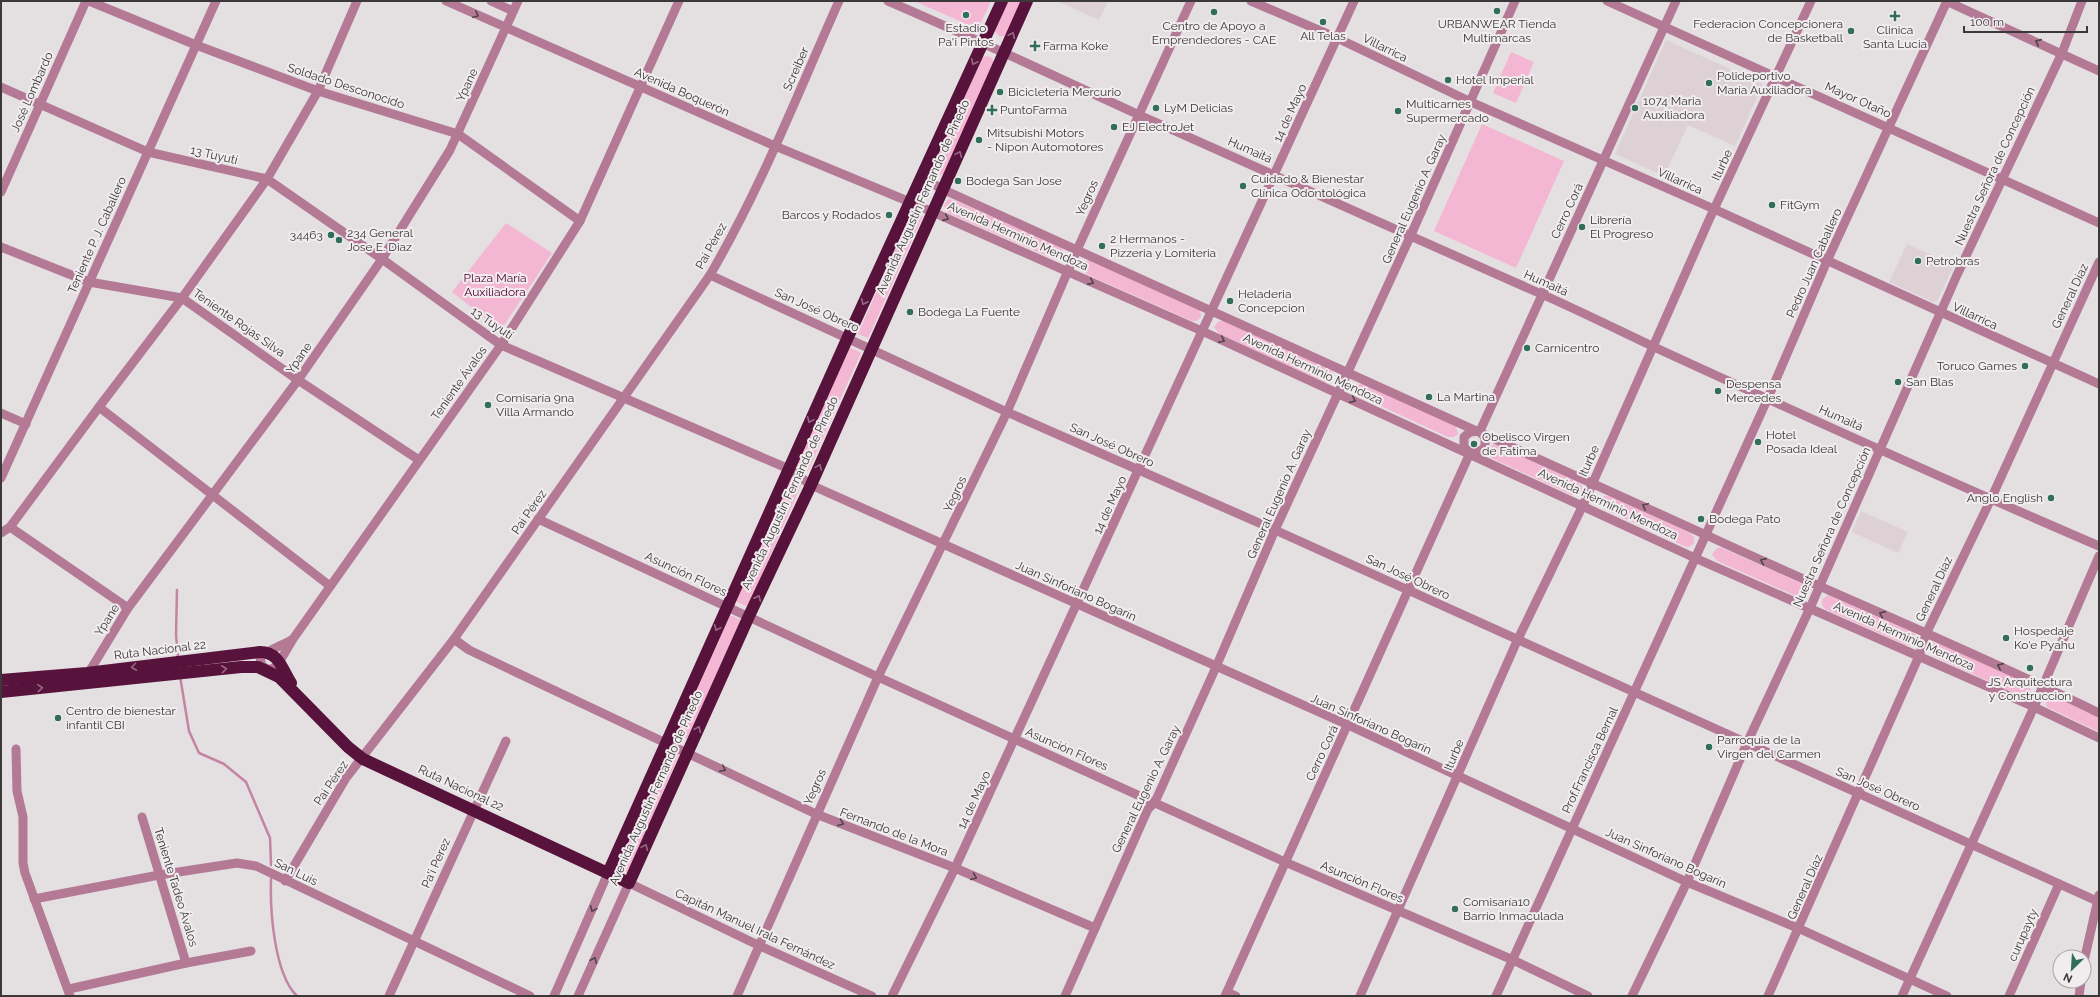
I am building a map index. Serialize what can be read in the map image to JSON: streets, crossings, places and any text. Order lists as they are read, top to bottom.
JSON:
{
  "streets": {
    "highway": ["Avenida Augustín Fernando de Pinedo", "Ruta Nacional 22"],
    "street": [
      "Villarrica",
      "Screiber",
      "Ypane",
      "Soldado Desconocido",
      "José Lombardo",
      "Avenida Boquerón",
      "Mayor Otaño",
      "14 de Mayo",
      "Humaitá",
      "13 Tuyutí",
      "Iturbe",
      "Nuestra Señora de Concepción",
      "Yegros",
      "General Eugenio A. Garay",
      "Cerro Corá",
      "Teniente P. J. Caballero",
      "Avenida Herminio Mendoza",
      "Pai Pérez",
      "Pedro Juan Caballero",
      "General Díaz",
      "San José Obrero",
      "Teniente Rojas Silva",
      "Teniente Ávalos",
      "Asunción Flores",
      "Juan Sinforiano Bogarín",
      "Prof.Francisca Bernal",
      "Fernando de la Mora",
      "Pa'i Perez",
      "San Luis",
      "Teniente Tadeo Ávalos",
      "Capitán Manuel Irala Fernández",
      "curupayty"
    ]
  },
  "crossings": [
    ["Villarrica", "14 de Mayo"],
    ["Villarrica", "Iturbe"],
    ["Villarrica", "Nuestra Señora de Concepción"],
    ["Villarrica", "General Eugenio A. Garay"],
    ["Villarrica", "Cerro Corá"],
    ["Villarrica", "Pedro Juan Caballero"],
    ["Villarrica", "General Díaz"],
    ["Screiber", "Avenida Boquerón"],
    ["Screiber", "Pai Pérez"],
    ["Ypane", "Soldado Desconocido"],
    ["Ypane", "Avenida Boquerón"],
    ["Ypane", "13 Tuyutí"],
    ["Ypane", "Teniente Rojas Silva"],
    ["Ypane", "Ruta Nacional 22"],
    ["Soldado Desconocido", "José Lombardo"],
    ["Soldado Desconocido", "Teniente P. J. Caballero"],
    ["Soldado Desconocido", "Teniente Ávalos"],
    ["José Lombardo", "13 Tuyutí"],
    ["Avenida Boquerón", "Avenida Augustín Fernando de Pinedo"],
    ["Avenida Boquerón", "Avenida Herminio Mendoza"],
    ["Avenida Boquerón", "Pai Pérez"],
    ["Avenida Boquerón", "Teniente Ávalos"],
    ["Mayor Otaño", "Iturbe"],
    ["Mayor Otaño", "Nuestra Señora de Concepción"],
    ["Mayor Otaño", "Cerro Corá"],
    ["Mayor Otaño", "Pedro Juan Caballero"],
    ["14 de Mayo", "Humaitá"],
    ["14 de Mayo", "Avenida Herminio Mendoza"],
    ["14 de Mayo", "San José Obrero"],
    ["14 de Mayo", "Asunción Flores"],
    ["14 de Mayo", "Juan Sinforiano Bogarín"],
    ["14 de Mayo", "Fernando de la Mora"],
    ["Humaitá", "Iturbe"],
    ["Humaitá", "Nuestra Señora de Concepción"],
    ["Humaitá", "Avenida Augustín Fernando de Pinedo"],
    ["Humaitá", "Yegros"],
    ["Humaitá", "General Eugenio A. Garay"],
    ["Humaitá", "Cerro Corá"],
    ["Humaitá", "Pedro Juan Caballero"],
    ["Humaitá", "General Díaz"],
    ["13 Tuyutí", "Avenida Augustín Fernando de Pinedo"],
    ["13 Tuyutí", "Teniente P. J. Caballero"],
    ["13 Tuyutí", "Pai Pérez"],
    ["13 Tuyutí", "Teniente Ávalos"],
    ["13 Tuyutí", "Juan Sinforiano Bogarín"],
    ["Iturbe", "Avenida Herminio Mendoza"],
    ["Iturbe", "San José Obrero"],
    ["Iturbe", "Asunción Flores"],
    ["Iturbe", "Juan Sinforiano Bogarín"],
    ["Nuestra Señora de Concepción", "Avenida Herminio Mendoza"],
    ["Nuestra Señora de Concepción", "San José Obrero"],
    ["Nuestra Señora de Concepción", "Juan Sinforiano Bogarín"],
    ["Avenida Augustín Fernando de Pinedo", "Avenida Herminio Mendoza"],
    ["Avenida Augustín Fernando de Pinedo", "San José Obrero"],
    ["Avenida Augustín Fernando de Pinedo", "Asunción Flores"],
    ["Avenida Augustín Fernando de Pinedo", "Juan Sinforiano Bogarín"],
    ["Avenida Augustín Fernando de Pinedo", "Ruta Nacional 22"],
    ["Avenida Augustín Fernando de Pinedo", "Fernando de la Mora"],
    ["Avenida Augustín Fernando de Pinedo", "Capitán Manuel Irala Fernández"],
    ["Yegros", "Avenida Herminio Mendoza"],
    ["Yegros", "San José Obrero"],
    ["Yegros", "Asunción Flores"],
    ["Yegros", "Juan Sinforiano Bogarín"],
    ["Yegros", "Fernando de la Mora"],
    ["Yegros", "Capitán Manuel Irala Fernández"],
    ["General Eugenio A. Garay", "Avenida Herminio Mendoza"],
    ["General Eugenio A. Garay", "San José Obrero"],
    ["General Eugenio A. Garay", "Asunción Flores"],
    ["General Eugenio A. Garay", "Juan Sinforiano Bogarín"],
    ["General Eugenio A. Garay", "Fernando de la Mora"],
    ["Cerro Corá", "Avenida Herminio Mendoza"],
    ["Cerro Corá", "San José Obrero"],
    ["Cerro Corá", "Asunción Flores"],
    ["Cerro Corá", "Juan Sinforiano Bogarín"],
    ["Teniente P. J. Caballero", "Teniente Rojas Silva"],
    ["Avenida Herminio Mendoza", "Pedro Juan Caballero"],
    ["Avenida Herminio Mendoza", "General Díaz"],
    ["Avenida Herminio Mendoza", "Prof.Francisca Bernal"],
    ["Pai Pérez", "San José Obrero"],
    ["Pai Pérez", "Asunción Flores"],
    ["Pai Pérez", "Ruta Nacional 22"],
    ["Pai Pérez", "Fernando de la Mora"],
    ["Pai Pérez", "San Luis"],
    ["Pedro Juan Caballero", "Prof.Francisca Bernal"],
    ["General Díaz", "San José Obrero"],
    ["General Díaz", "Juan Sinforiano Bogarín"],
    ["San José Obrero", "Prof.Francisca Bernal"],
    ["San José Obrero", "curupayty"],
    ["Teniente Rojas Silva", "Teniente Ávalos"],
    ["Teniente Ávalos", "Ruta Nacional 22"],
    ["Asunción Flores", "Prof.Francisca Bernal"],
    ["Juan Sinforiano Bogarín", "Prof.Francisca Bernal"],
    ["Ruta Nacional 22", "Pa'i Perez"],
    ["Ruta Nacional 22", "Capitán Manuel Irala Fernández"],
    ["Pa'i Perez", "San Luis"],
    ["San Luis", "Teniente Tadeo Ávalos"]
  ],
  "one_way": ["Fernando de la Mora"],
  "parks": ["Plaza María Auxiliadora"],
  "places": {
    "other": [
      "URBANWEAR Tienda Multimarcas",
      "Centro de Apoyo a Emprendedores - CAE",
      "Estadio Pa'i Pintos",
      "All Telas",
      "Federacion Concepcionera de Basketball",
      "Hotel Imperial",
      "Polideportivo Maria Auxiliadora",
      "Bicicleteria Mercurio",
      "LyM Delicias",
      "1074 Maria Auxiliadora",
      "Multicarnes Supermercado",
      "EJ ElectroJet",
      "Mitsubishi Motors - Nipon Automotores",
      "Bodega San Jose",
      "Cuidado & Bienestar Clínica Odontológica",
      "FitGym",
      "Barcos y Rodados",
      "Librería El Progreso",
      "34463",
      "234 General Jose E. Diaz",
      "2 Hermanos - Pizzeria y Lomiteria",
      "Petrobras",
      "Heladeria Concepcion",
      "Bodega La Fuente",
      "Carnicentro",
      "Toruco Games",
      "San Blas",
      "Despensa Mercedes",
      "La Martina",
      "Comisaría 9na Villa Armando",
      "Hotel Posada Ideal",
      "Obelisco Virgen de Fatima",
      "Anglo English",
      "Bodega Pato",
      "Hospedaje Ko'e Pyahu",
      "JS Arquitectura y Construccion",
      "Centro de bienestar infantil CBI",
      "Parroquia de la Virgen del Carmen",
      "Comisaría10 Barrio Inmaculada"
    ],
    "health": ["Clinica Santa Lucia", "Farma Koke", "PuntoFarma"]
  },
  "scale_bar": "100 m",
  "north": "bottom left"
}
